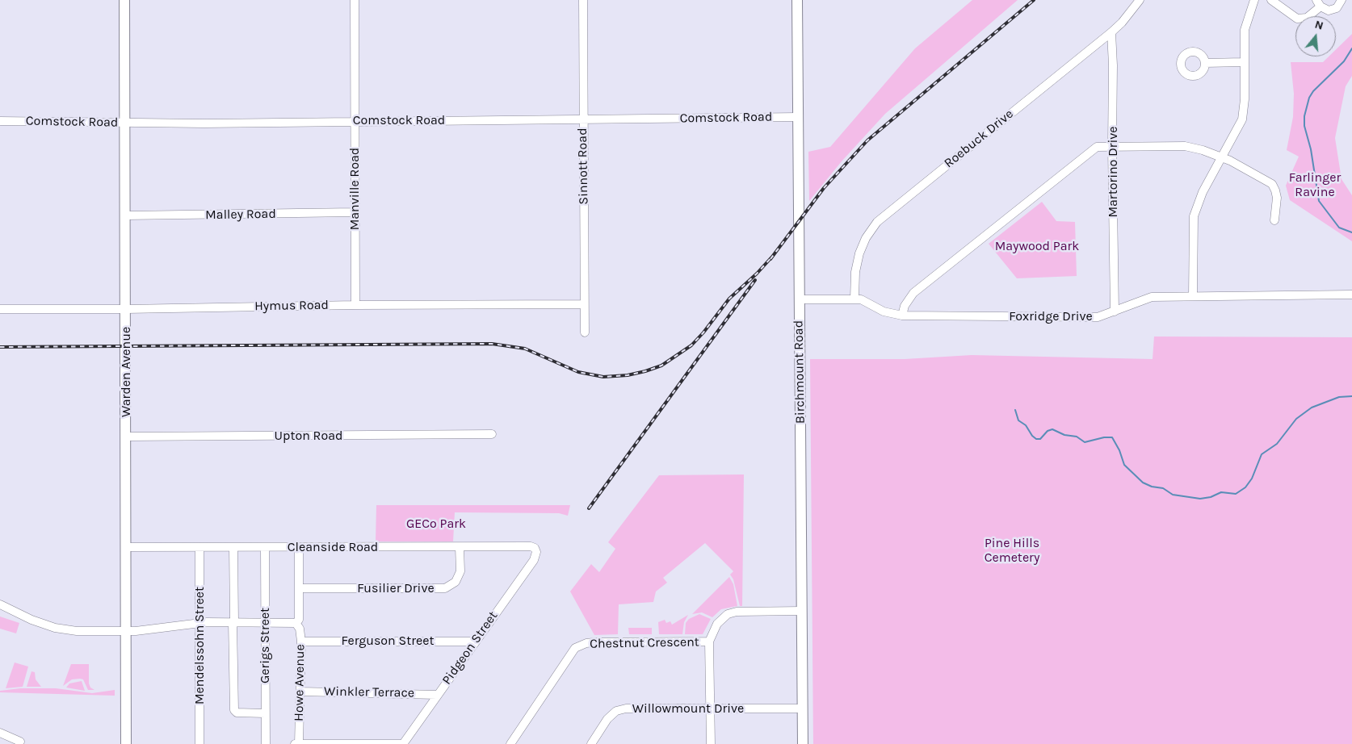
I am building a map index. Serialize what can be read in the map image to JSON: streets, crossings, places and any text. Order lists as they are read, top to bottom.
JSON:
{
  "streets": {
    "main road": ["Warden Avenue", "Birchmount Road"],
    "street": [
      "Comstock Road",
      "Roebuck Drive",
      "Sinnott Road",
      "Martorino Drive",
      "Manville Road",
      "Malley Road",
      "Hymus Road",
      "Foxridge Drive",
      "Upton Road",
      "Cleanside Road",
      "Fusilier Drive",
      "Ferguson Street",
      "Chestnut Crescent",
      "Mendelssohn Street",
      "Gerigs Street",
      "Pidgeon Street",
      "Howe Avenue",
      "Winkler Terrace",
      "Willowmount Drive"
    ]
  },
  "crossings": [
    ["Comstock Road", "Sinnott Road"],
    ["Comstock Road", "Manville Road"],
    ["Comstock Road", "Warden Avenue"],
    ["Comstock Road", "Birchmount Road"],
    ["Roebuck Drive", "Martorino Drive"],
    ["Roebuck Drive", "Foxridge Drive"],
    ["Sinnott Road", "Hymus Road"],
    ["Martorino Drive", "Foxridge Drive"],
    ["Manville Road", "Malley Road"],
    ["Manville Road", "Hymus Road"],
    ["Malley Road", "Warden Avenue"],
    ["Hymus Road", "Warden Avenue"],
    ["Foxridge Drive", "Birchmount Road"],
    ["Warden Avenue", "Upton Road"],
    ["Warden Avenue", "Cleanside Road"],
    ["Birchmount Road", "Willowmount Drive"],
    ["Cleanside Road", "Fusilier Drive"],
    ["Cleanside Road", "Mendelssohn Street"],
    ["Cleanside Road", "Gerigs Street"],
    ["Cleanside Road", "Pidgeon Street"],
    ["Cleanside Road", "Howe Avenue"],
    ["Fusilier Drive", "Howe Avenue"],
    ["Ferguson Street", "Pidgeon Street"],
    ["Ferguson Street", "Howe Avenue"],
    ["Pidgeon Street", "Winkler Terrace"],
    ["Howe Avenue", "Winkler Terrace"]
  ],
  "parks": [
    "Farlinger Ravine",
    "Maywood Park",
    "GECo Park",
    "Pine Hills Cemetery"
  ],
  "north": "top"
}
